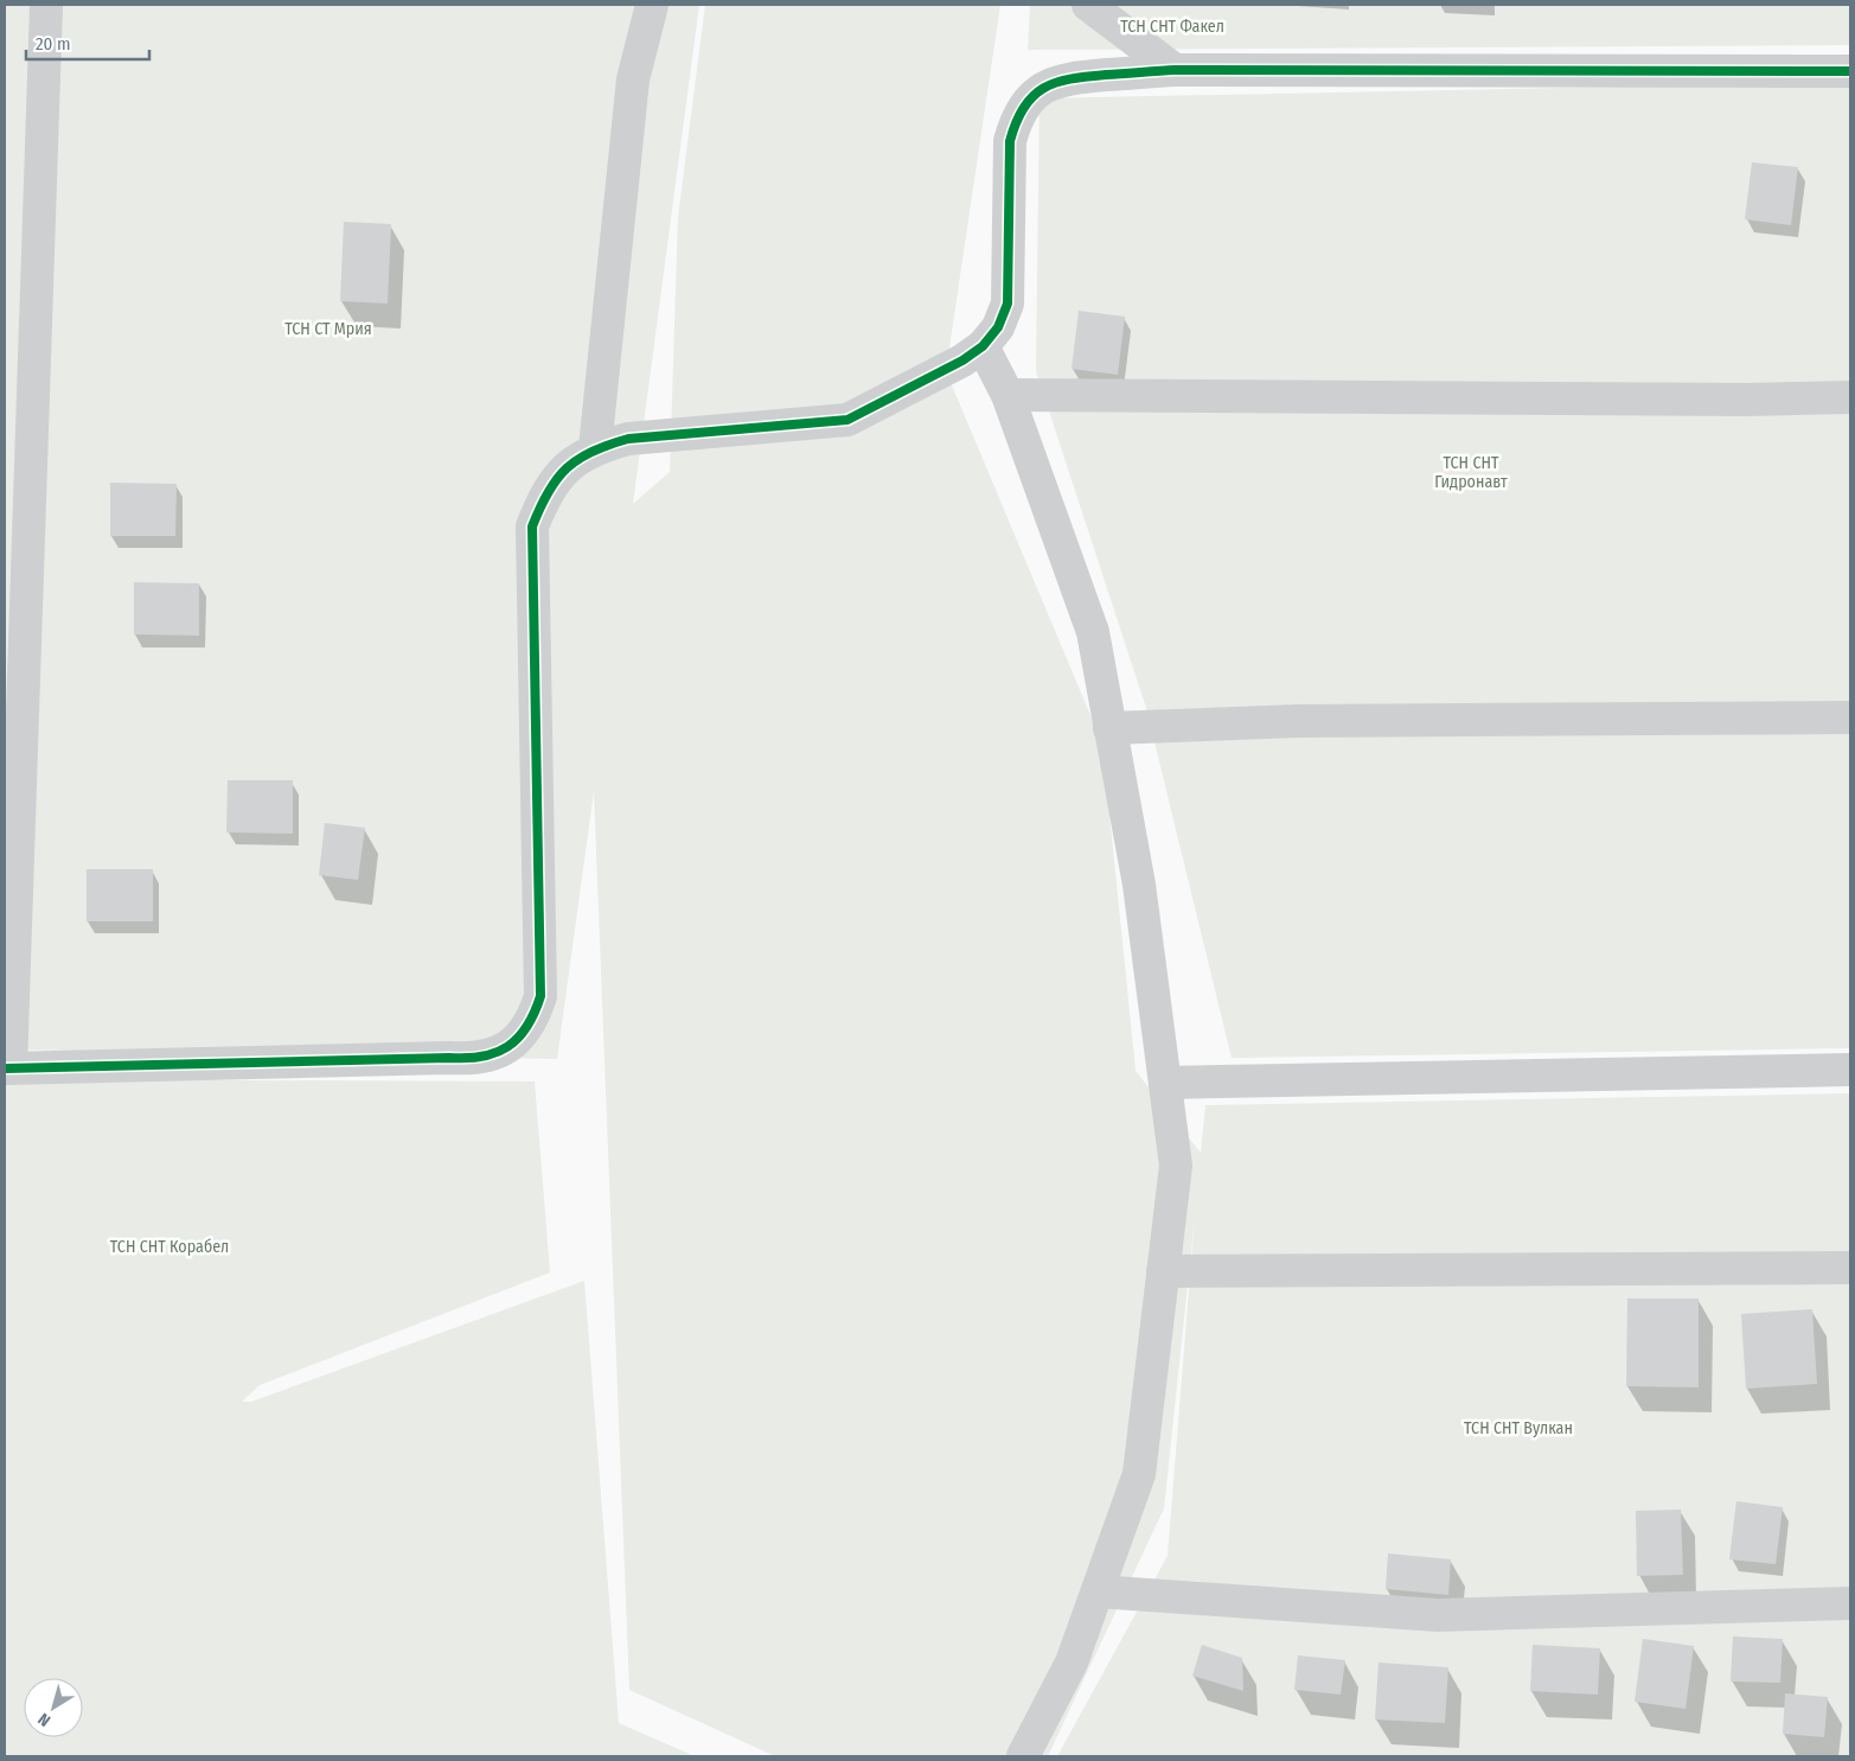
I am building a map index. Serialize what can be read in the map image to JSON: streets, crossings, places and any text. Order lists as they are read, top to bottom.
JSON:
{
  "parks": [
    "ТСН СНТ Факел",
    "ТСН СТ Мрия",
    "ТСН СНТ Гидронавт",
    "ТСН СНТ Корабел",
    "ТСН СНТ Вулкан"
  ],
  "scale_bar": "20 m",
  "north": "bottom left"
}
